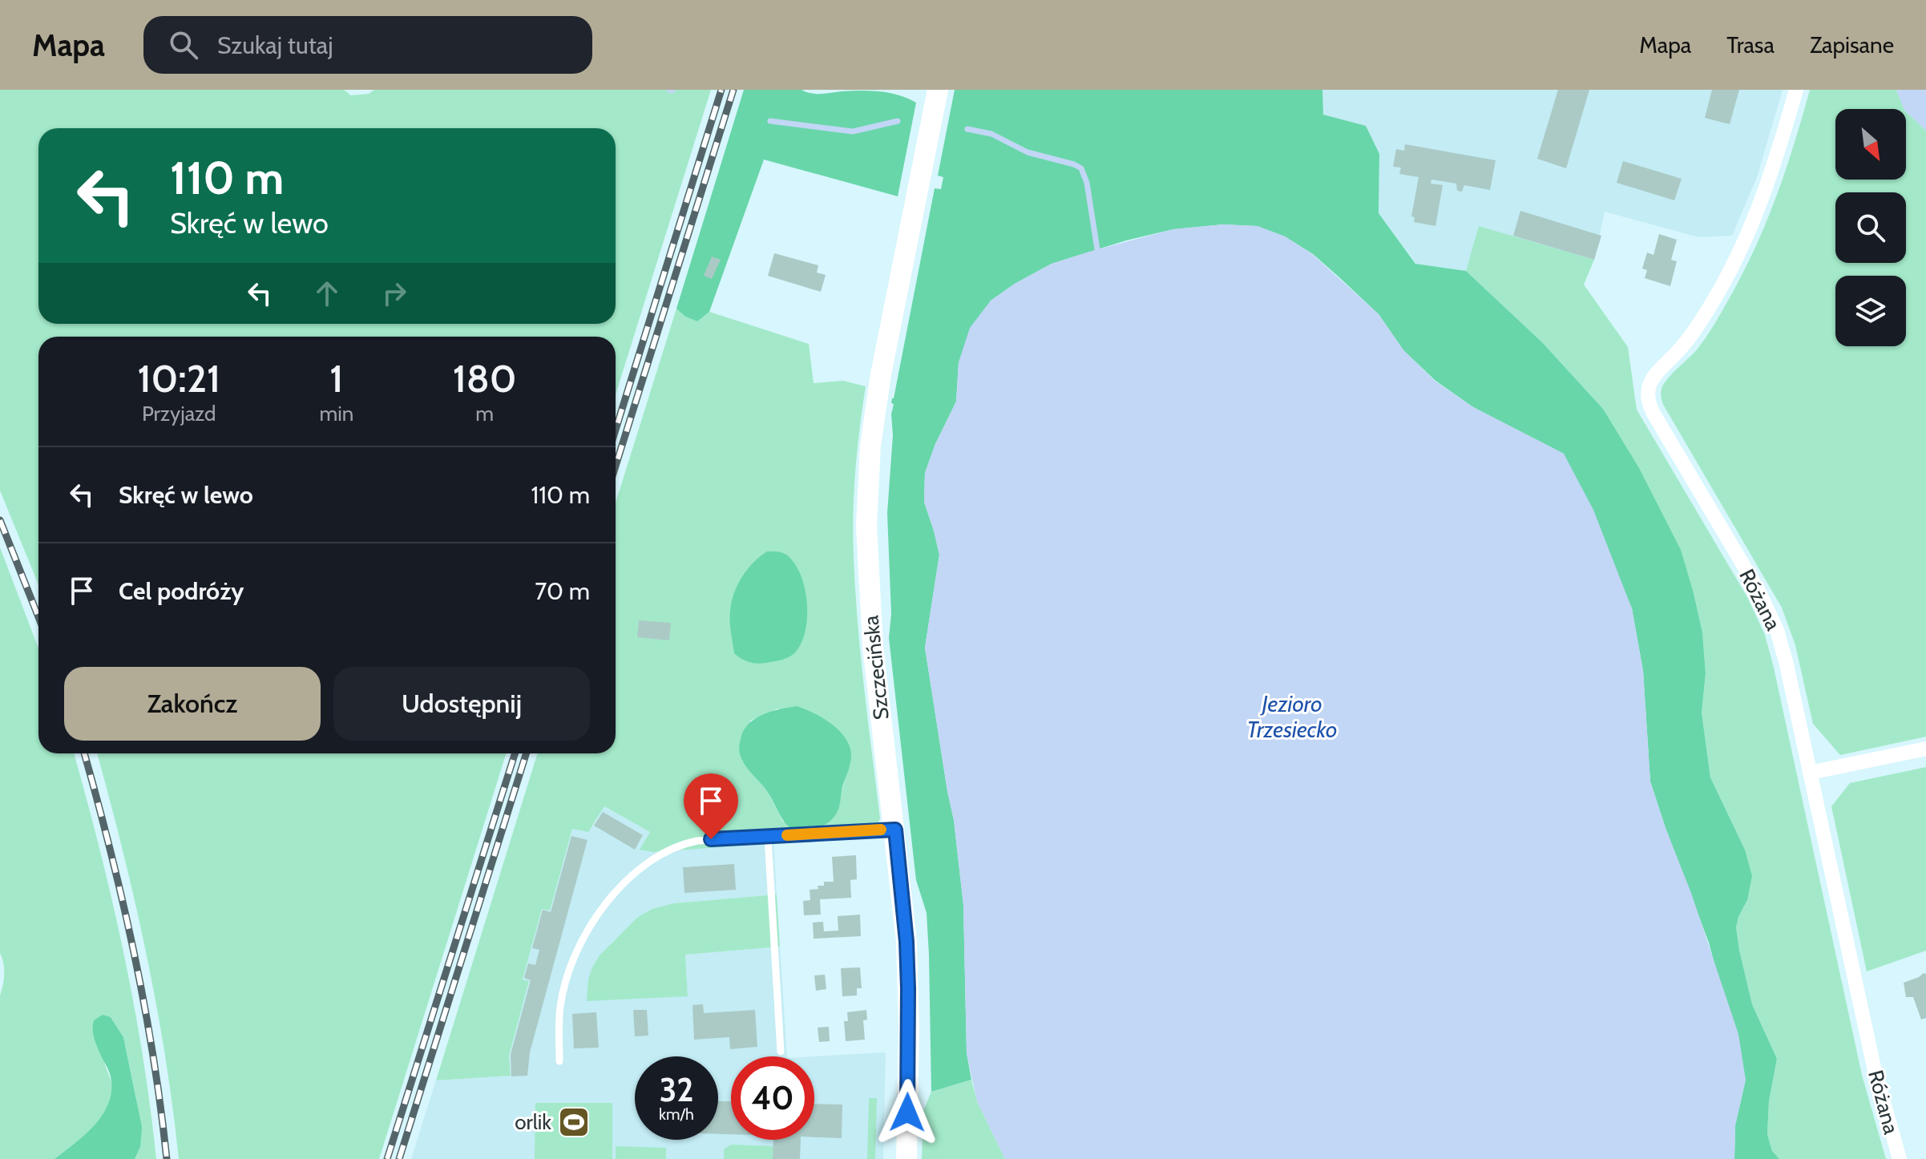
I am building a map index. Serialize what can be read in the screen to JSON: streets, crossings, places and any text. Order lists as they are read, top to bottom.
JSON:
{
  "streets": {
    "street": ["Różana", "Szczecińska"]
  },
  "water": ["Jezioro Trzesiecko"],
  "places": {
    "sports": ["orlik"]
  },
  "north": "bottom right",
  "page": {
    "header": "Mapa",
    "search": "Szukaj tutaj",
    "nav": ["Mapa", "Trasa", "Zapisane"],
    "turn": ["110 m", "Skręć w lewo"],
    "eta": [
      "10:21",
      "Przyjazd",
      "1",
      "min",
      "180",
      "m"
    ],
    "list": [
      {
        "name": "Skręć w lewo",
        "value": "110 m"
      },
      {
        "name": "Cel podróży",
        "value": "70 m"
      }
    ],
    "buttons": ["Zakończ", "Udostępnij"],
    "speed": "32 km/h",
    "limit": "40"
  }
}
